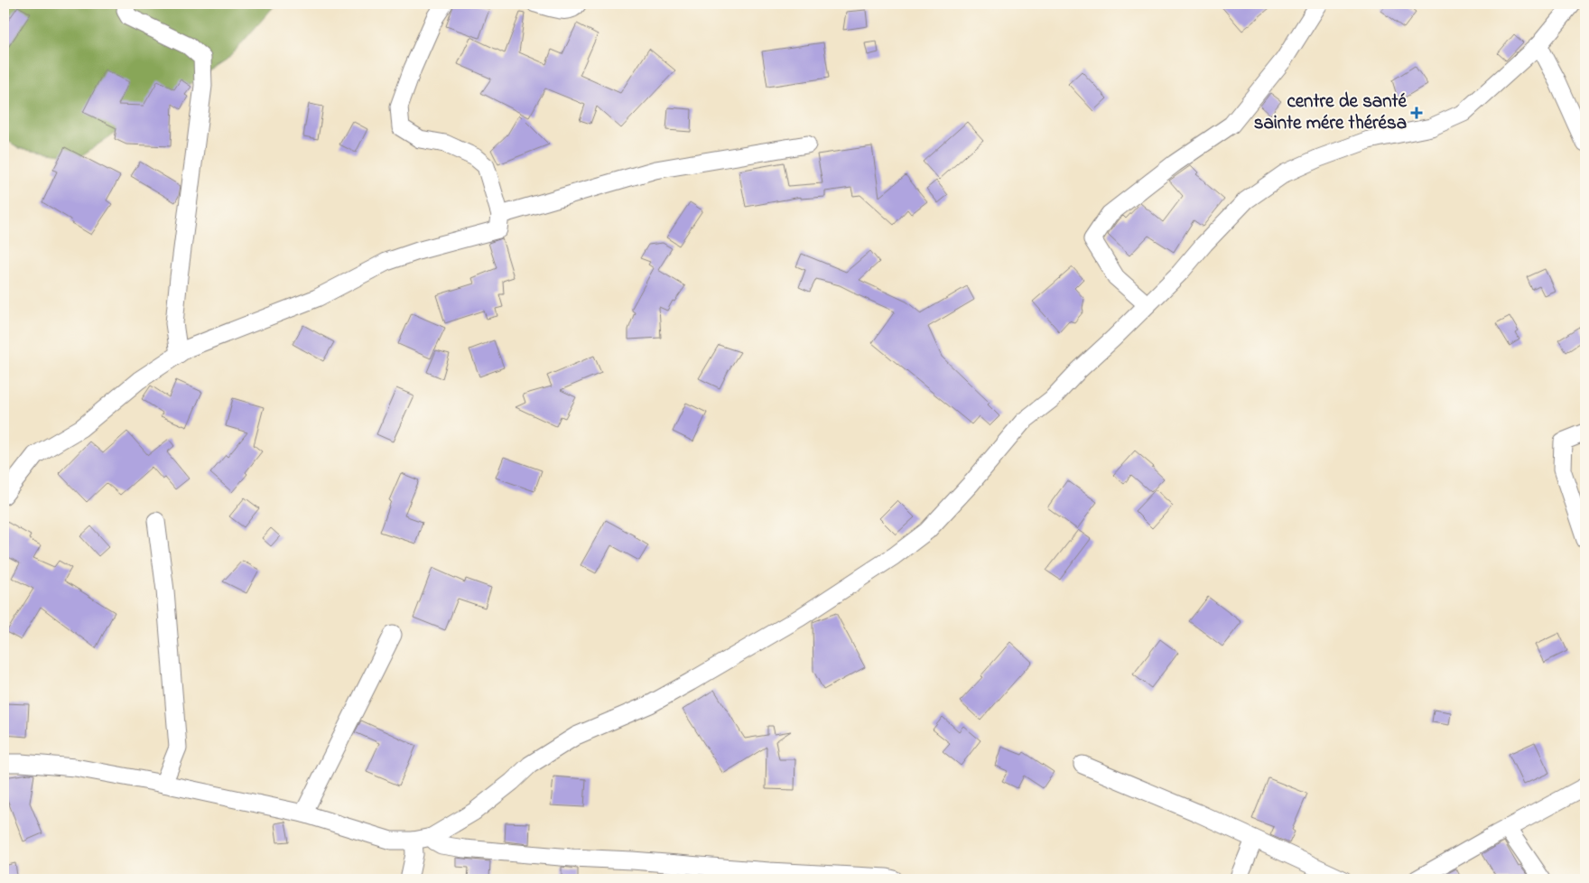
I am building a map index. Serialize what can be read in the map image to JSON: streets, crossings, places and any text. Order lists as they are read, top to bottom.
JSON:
{
  "places": {
    "health": ["centre de santé sainte mére thérésa"]
  }
}
